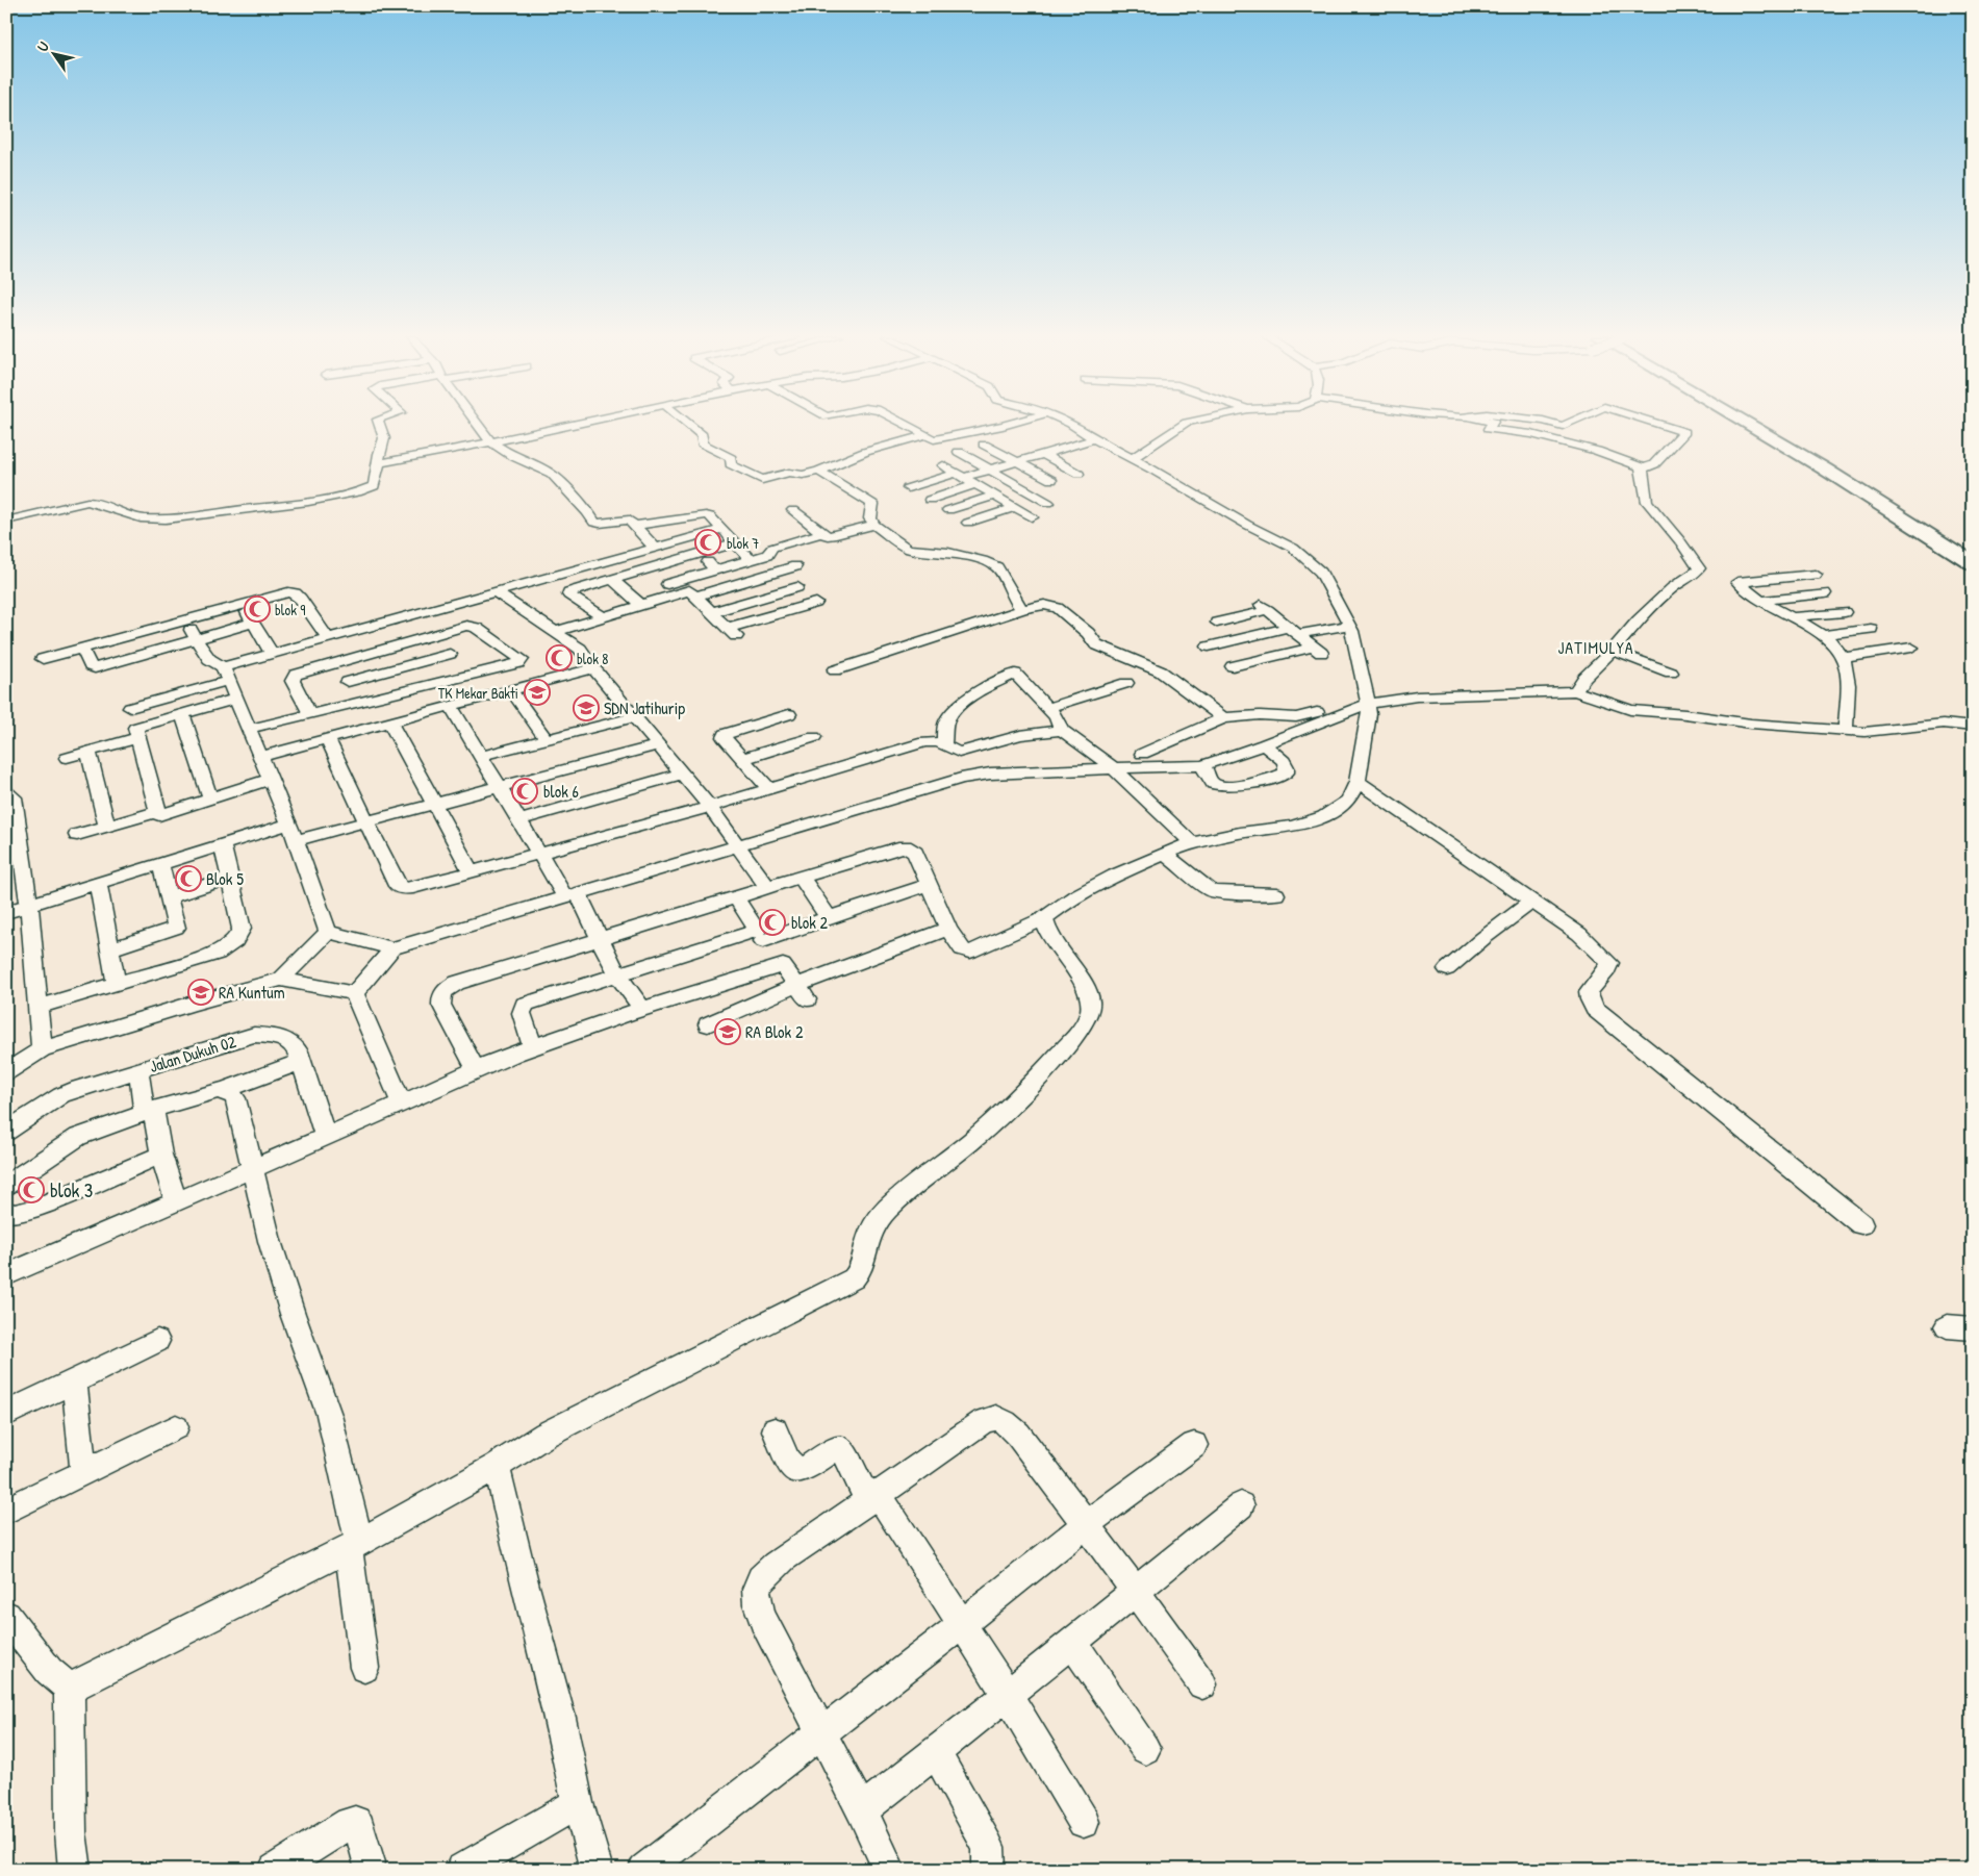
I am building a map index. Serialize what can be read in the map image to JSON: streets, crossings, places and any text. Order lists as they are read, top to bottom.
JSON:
{
  "streets": {
    "street": ["Jalan Dukuh 02"]
  },
  "districts": ["JATIMULYA"],
  "places": {
    "mosque": [
      "blok 7",
      "blok 9",
      "blok 8",
      "blok 6",
      "Blok 5",
      "blok 2",
      "blok 3"
    ],
    "school or university": [
      "TK Mekar Bakti",
      "SDN Jatihurip",
      "RA Kuntum",
      "RA Blok 2"
    ]
  },
  "north": "top left"
}
